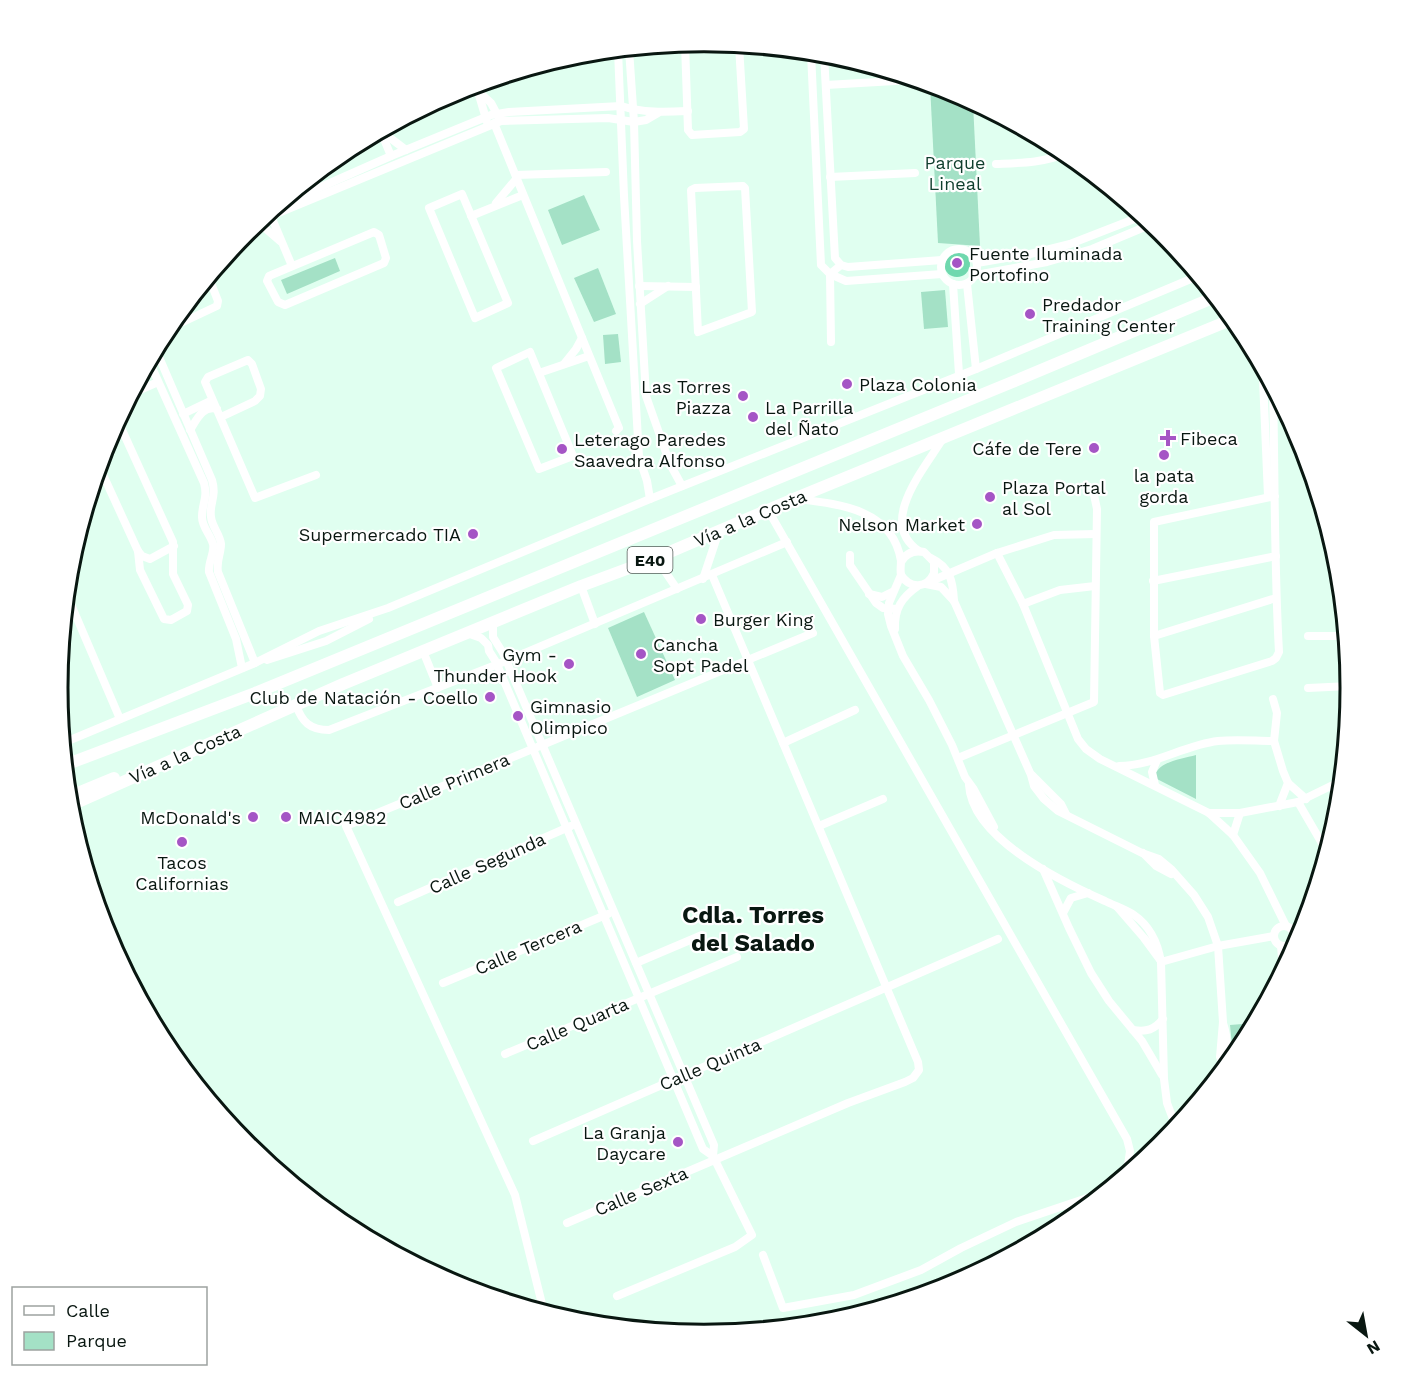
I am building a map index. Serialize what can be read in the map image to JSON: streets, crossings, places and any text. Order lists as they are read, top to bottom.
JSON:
{
  "streets": {
    "highway": ["Vía a la Costa", "E40"],
    "street": [
      "Calle Primera",
      "Calle Segunda",
      "Calle Tercera",
      "Calle Quarta",
      "Calle Quinta",
      "Calle Sexta"
    ]
  },
  "crossings": [
    ["Calle Quinta", "Calle Sexta"]
  ],
  "districts": ["Cdla. Torres del Salado"],
  "parks": ["Parque Lineal"],
  "places": {
    "other": [
      "Fuente Iluminada Portofino",
      "Predador Training Center",
      "Plaza Colonia",
      "Las Torres Piazza",
      "La Parrilla del Ñato",
      "Cáfe de Tere",
      "Leterago Paredes Saavedra Alfonso",
      "la pata gorda",
      "Plaza Portal al Sol",
      "Nelson Market",
      "Supermercado TIA",
      "Burger King",
      "Cancha Sopt Padel",
      "Gym - Thunder Hook",
      "Club de Natación - Coello",
      "Gimnasio Olimpico",
      "McDonald's",
      "MAIC4982",
      "Tacos Californias",
      "La Granja Daycare"
    ],
    "health": ["Fibeca"]
  },
  "legend": ["Calle", "Parque"],
  "north": "bottom right"
}
